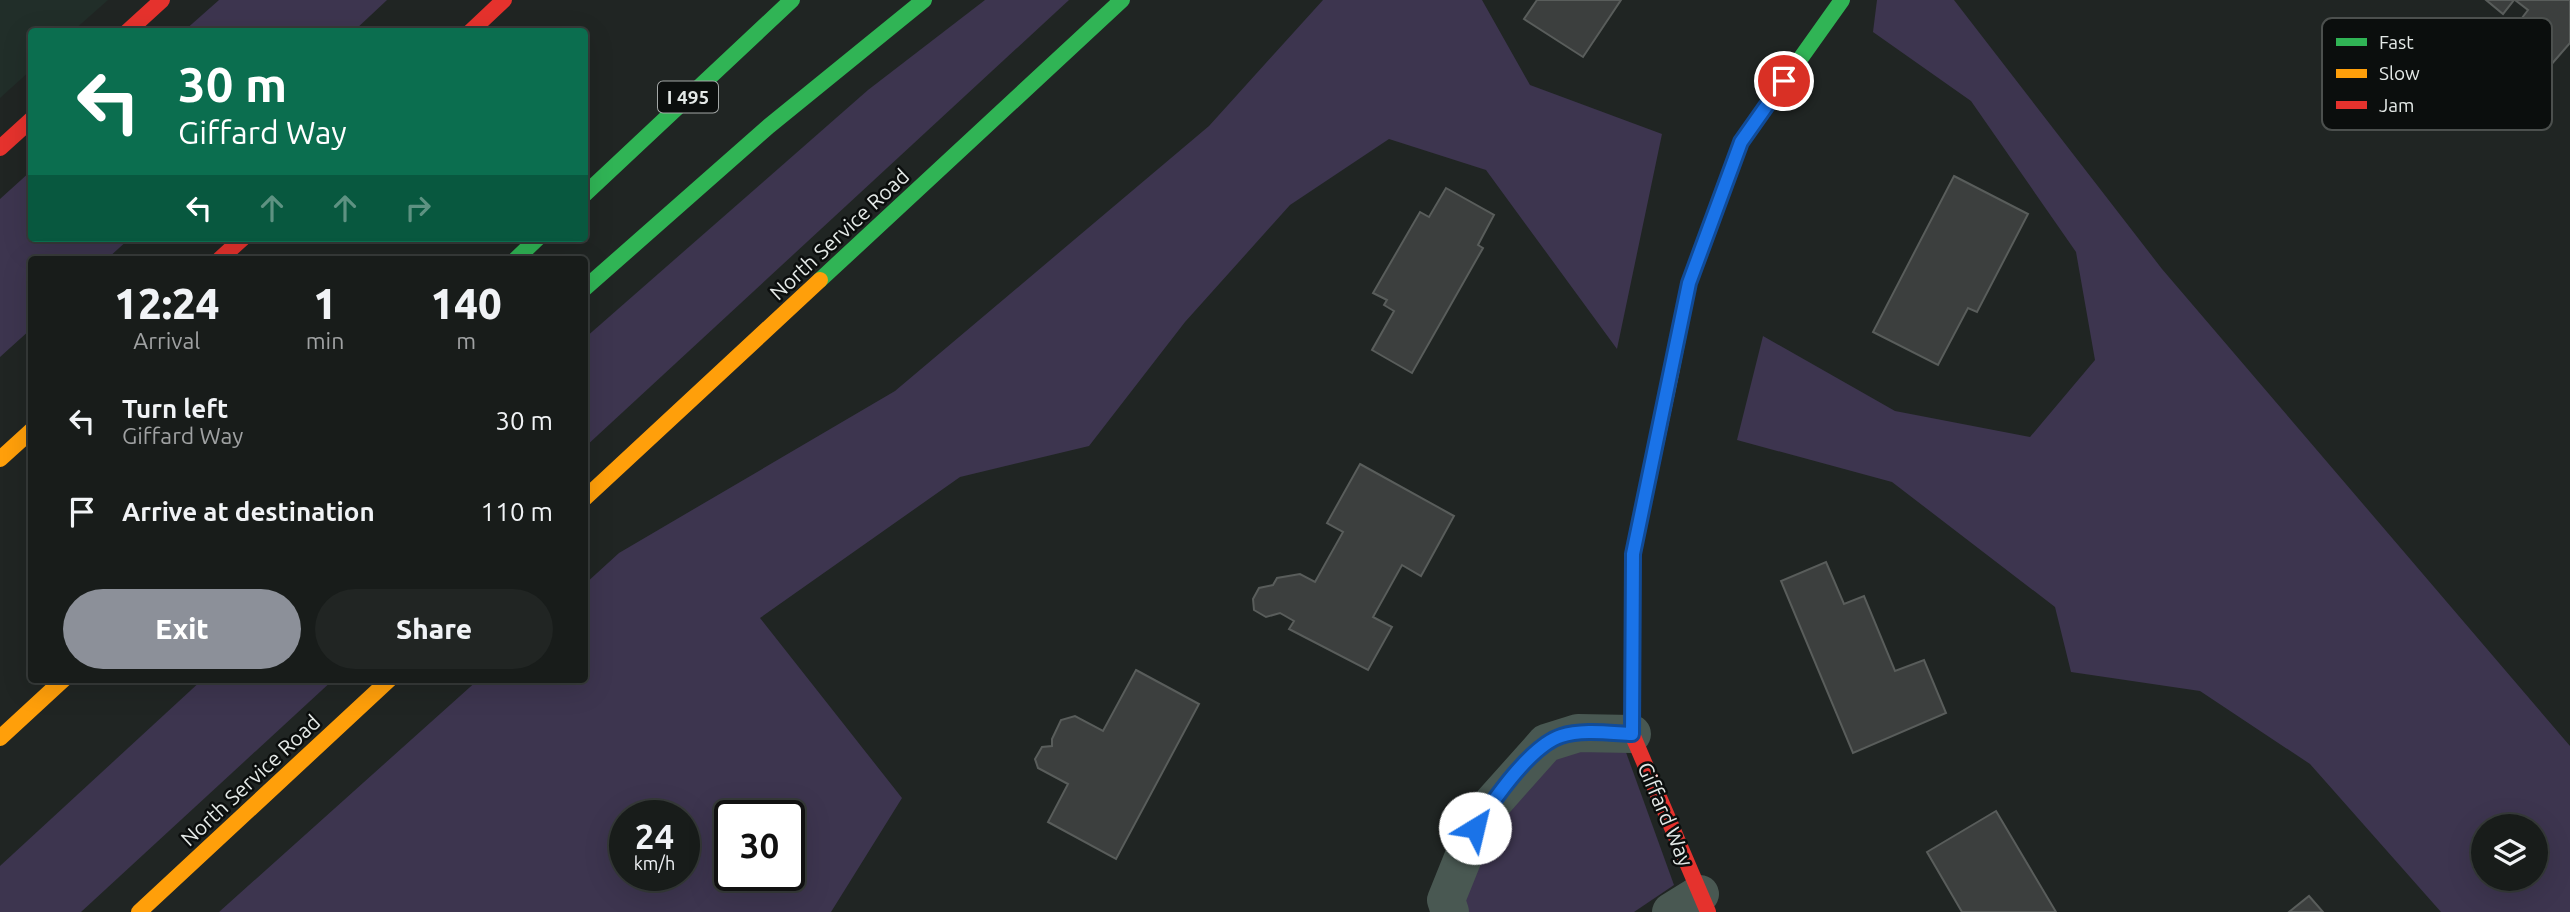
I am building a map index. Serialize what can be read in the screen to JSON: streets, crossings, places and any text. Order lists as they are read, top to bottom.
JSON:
{
  "streets": {
    "main road": ["I 495", "North Service Road", "Giffard Way"]
  },
  "legend": ["Fast", "Slow", "Jam"],
  "page": {
    "turn": ["30 m", "Giffard Way"],
    "eta": [
      "12:24",
      "Arrival",
      "1",
      "min",
      "140",
      "m"
    ],
    "list": [
      {
        "name": "Turn left",
        "note": "Giffard Way",
        "value": "30 m"
      },
      {
        "name": "Arrive at destination",
        "value": "110 m"
      }
    ],
    "buttons": ["Exit", "Share"],
    "speed": "24 km/h",
    "limit": "30"
  }
}
